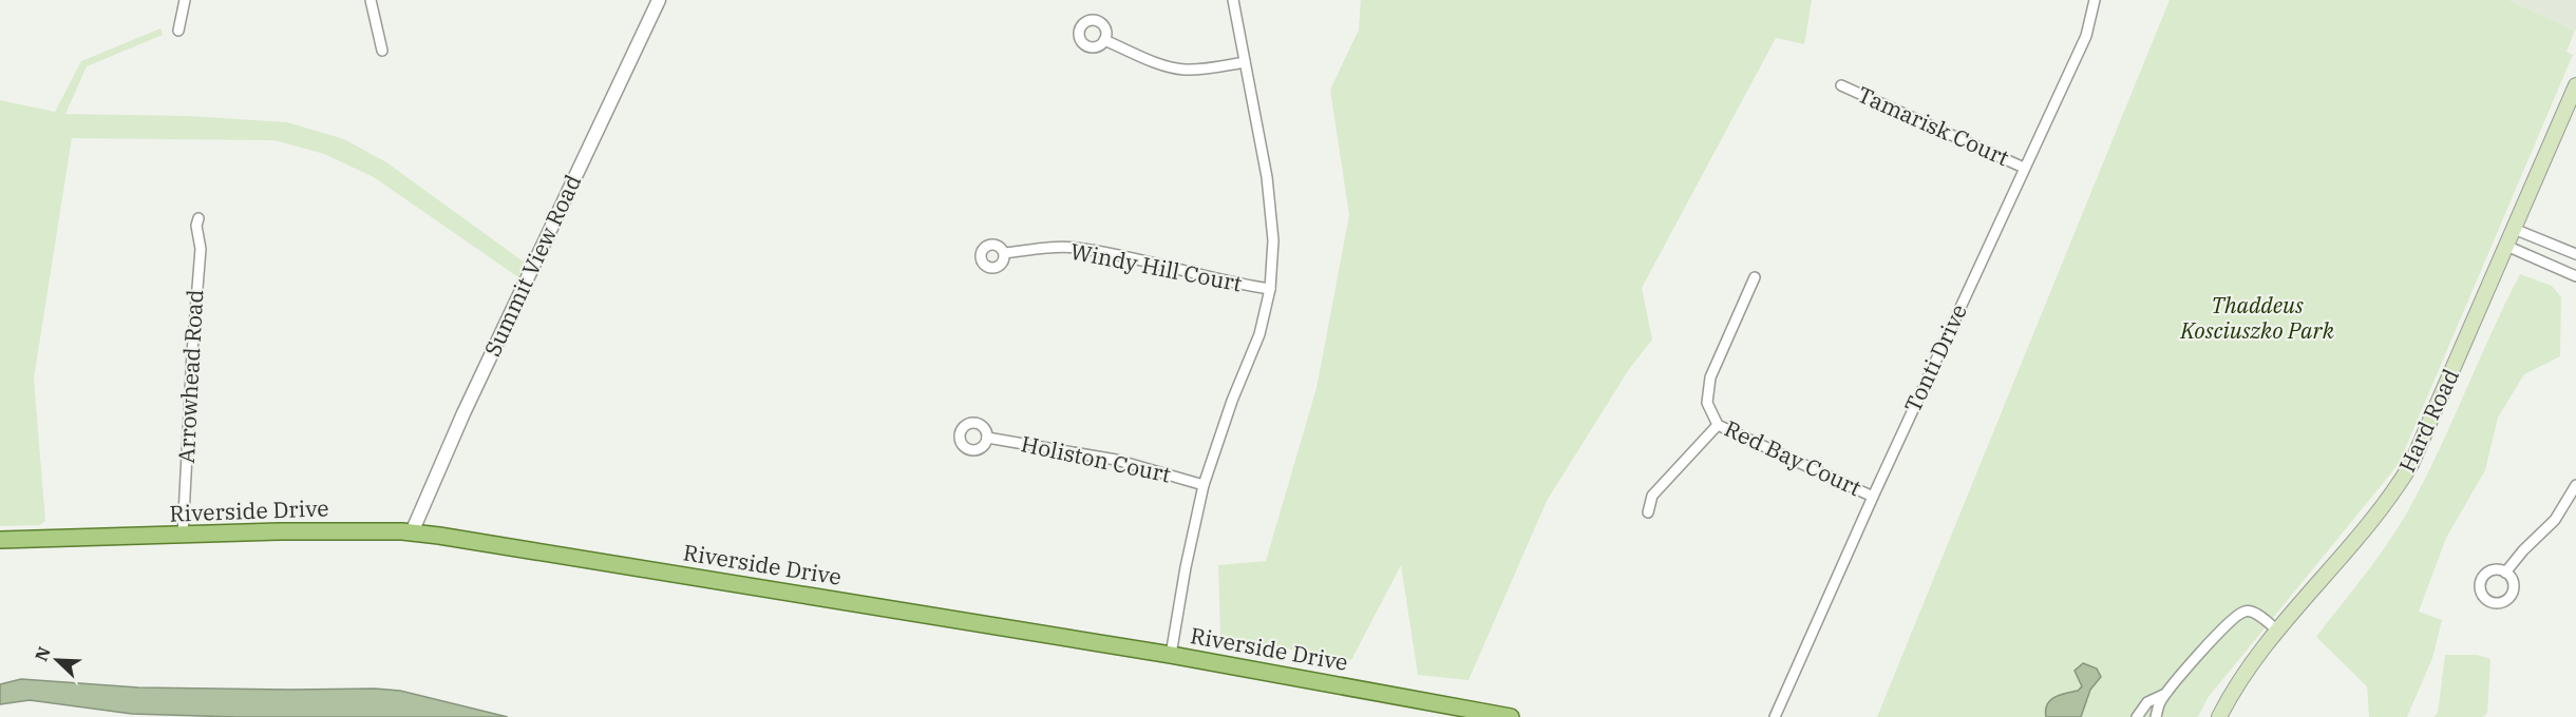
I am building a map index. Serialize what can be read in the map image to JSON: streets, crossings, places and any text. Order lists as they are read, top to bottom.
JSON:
{
  "streets": {
    "main road": ["Hard Road", "Riverside Drive"],
    "street": [
      "Tamarisk Court",
      "Summit View Road",
      "Windy Hill Court",
      "Tonti Drive",
      "Arrowhead Road",
      "Red Bay Court",
      "Holiston Court"
    ]
  },
  "crossings": [
    ["Tamarisk Court", "Tonti Drive"],
    ["Summit View Road", "Riverside Drive"],
    ["Tonti Drive", "Red Bay Court"],
    ["Arrowhead Road", "Riverside Drive"]
  ],
  "parks": ["Thaddeus Kosciuszko Park"],
  "north": "top left"
}
